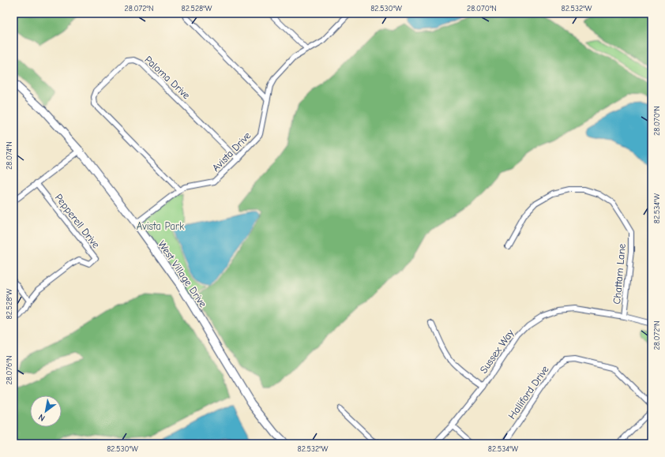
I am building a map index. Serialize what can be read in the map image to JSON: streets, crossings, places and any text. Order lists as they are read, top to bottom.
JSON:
{
  "streets": {
    "street": [
      "Paloma Drive",
      "Avista Drive",
      "Pepperell Drive",
      "West Village Drive",
      "Chattam Lane",
      "Sussex Way",
      "Halliford Drive"
    ]
  },
  "crossings": [
    ["Paloma Drive", "Avista Drive"],
    ["Avista Drive", "West Village Drive"],
    ["Chattam Lane", "Sussex Way"]
  ],
  "parks": ["Avista Park"],
  "north": "bottom left",
  "coordinates": [
    "28.072°N",
    "82.528°W",
    "82.530°W",
    "28.070°N",
    "82.532°W",
    "28.074°N",
    "82.534°W",
    "28.076°N"
  ]
}
